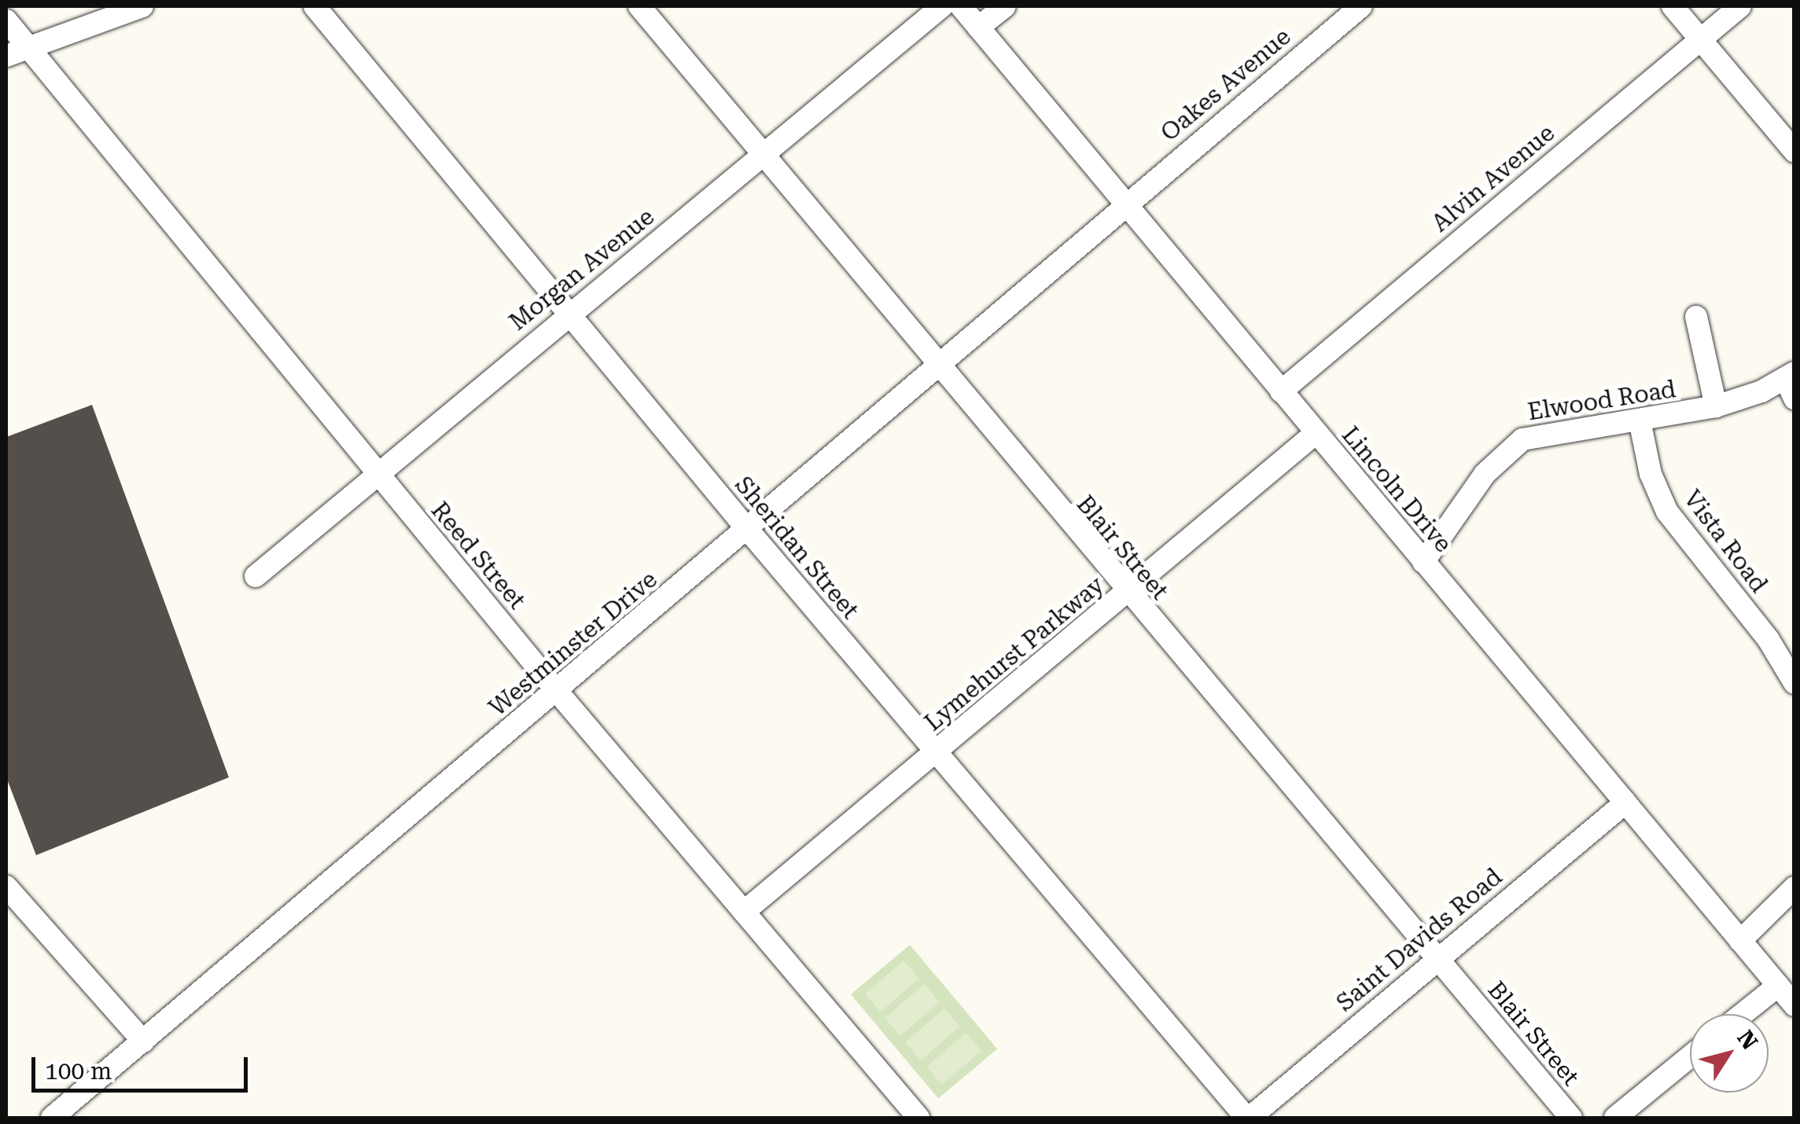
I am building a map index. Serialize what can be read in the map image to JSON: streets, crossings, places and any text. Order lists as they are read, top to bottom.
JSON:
{
  "streets": {
    "street": [
      "Oakes Avenue",
      "Alvin Avenue",
      "Morgan Avenue",
      "Elwood Road",
      "Lincoln Drive",
      "Vista Road",
      "Sheridan Street",
      "Blair Street",
      "Reed Street",
      "Westminster Drive",
      "Lymehurst Parkway",
      "Saint Davids Road"
    ]
  },
  "crossings": [
    ["Oakes Avenue", "Lincoln Drive"],
    ["Oakes Avenue", "Westminster Drive"],
    ["Alvin Avenue", "Lincoln Drive"],
    ["Morgan Avenue", "Sheridan Street"],
    ["Morgan Avenue", "Blair Street"],
    ["Morgan Avenue", "Reed Street"],
    ["Elwood Road", "Lincoln Drive"],
    ["Elwood Road", "Vista Road"],
    ["Lincoln Drive", "Westminster Drive"],
    ["Lincoln Drive", "Lymehurst Parkway"],
    ["Lincoln Drive", "Saint Davids Road"],
    ["Sheridan Street", "Westminster Drive"],
    ["Sheridan Street", "Lymehurst Parkway"],
    ["Sheridan Street", "Saint Davids Road"],
    ["Blair Street", "Westminster Drive"],
    ["Blair Street", "Lymehurst Parkway"],
    ["Blair Street", "Saint Davids Road"],
    ["Reed Street", "Westminster Drive"],
    ["Reed Street", "Lymehurst Parkway"]
  ],
  "scale_bar": "100 m",
  "north": "top right"
}
